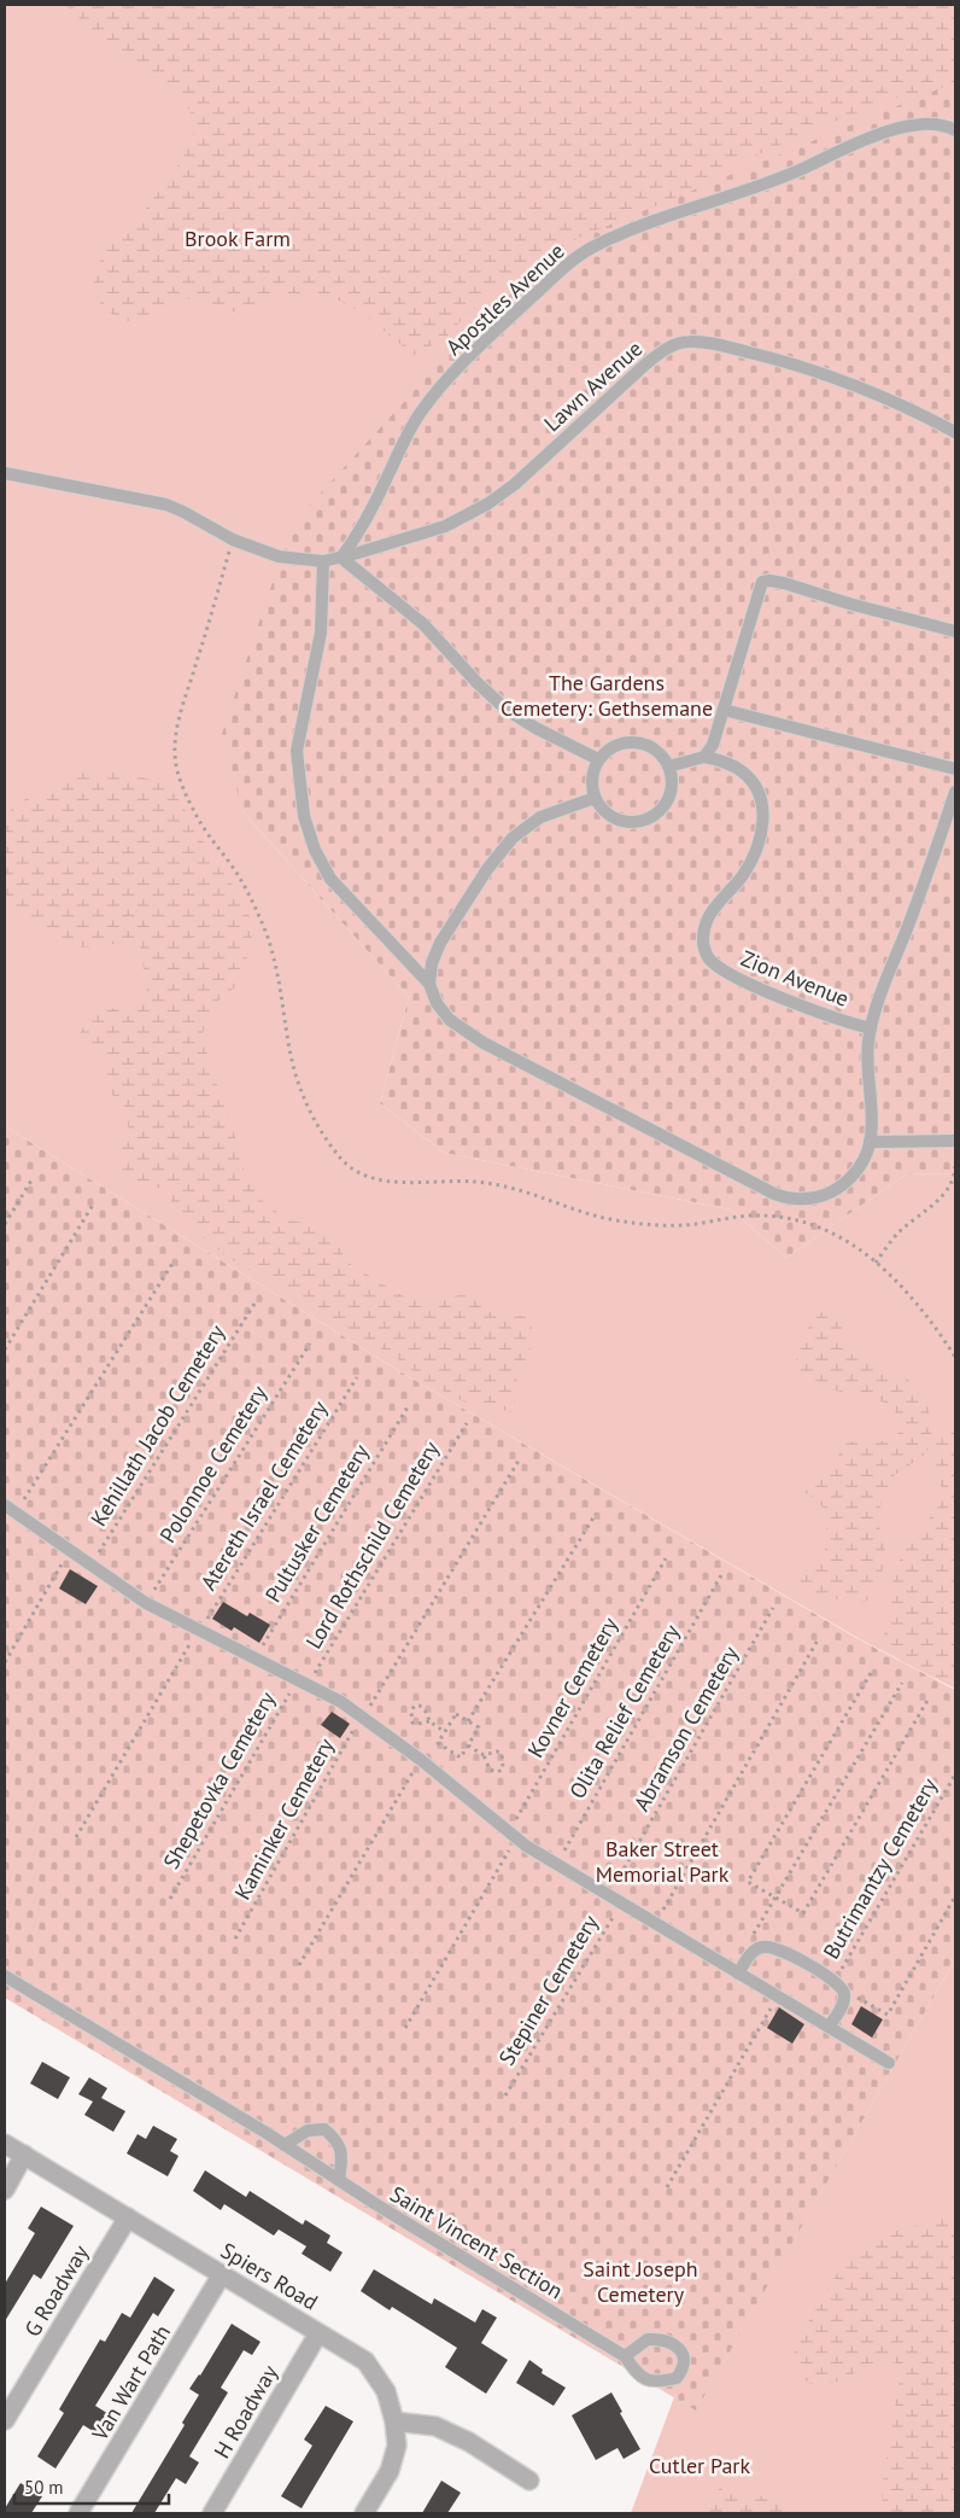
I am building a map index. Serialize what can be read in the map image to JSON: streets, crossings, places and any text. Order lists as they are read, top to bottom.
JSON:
{
  "streets": {
    "street": [
      "Spiers Road",
      "G Roadway",
      "Van Wart Path",
      "H Roadway"
    ],
    "lane": [
      "Apostles Avenue",
      "Lawn Avenue",
      "Zion Avenue",
      "Saint Vincent Section"
    ],
    "path": [
      "Kehillath Jacob Cemetery",
      "Polonnoe Cemetery",
      "Atereth Israel Cemetery",
      "Pultusker Cemetery",
      "Lord Rothschild Cemetery",
      "Kovner Cemetery",
      "Olita Relief Cemetery",
      "Abramson Cemetery",
      "Shepetovka Cemetery",
      "Kaminker Cemetery",
      "Butrimantzy Cemetery",
      "Stepiner Cemetery"
    ]
  },
  "crossings": [
    ["Apostles Avenue", "Lawn Avenue"],
    ["Lord Rothschild Cemetery", "Shepetovka Cemetery"],
    ["Spiers Road", "G Roadway"],
    ["Spiers Road", "Van Wart Path"],
    ["Spiers Road", "H Roadway"]
  ],
  "parks": [
    "Brook Farm",
    "The Gardens Cemetery: Gethsemane",
    "Baker Street Memorial Park",
    "Saint Joseph Cemetery",
    "Cutler Park"
  ],
  "scale_bar": "50 m"
}
